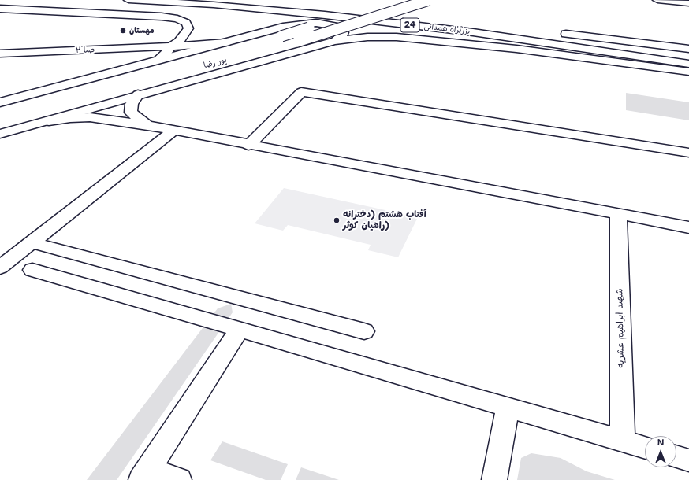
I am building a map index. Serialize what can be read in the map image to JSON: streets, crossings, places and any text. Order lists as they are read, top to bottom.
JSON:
{
  "streets": {
    "main road": [
      "24",
      "بزرگراه همدانی",
      "صبا ۲",
      "پور رضا",
      "شهید ابراهیم عشریه"
    ]
  },
  "places": ["مهستان", "آفتاب هشتم (دخترانه راهیان کوثر)"],
  "north": "top"
}
